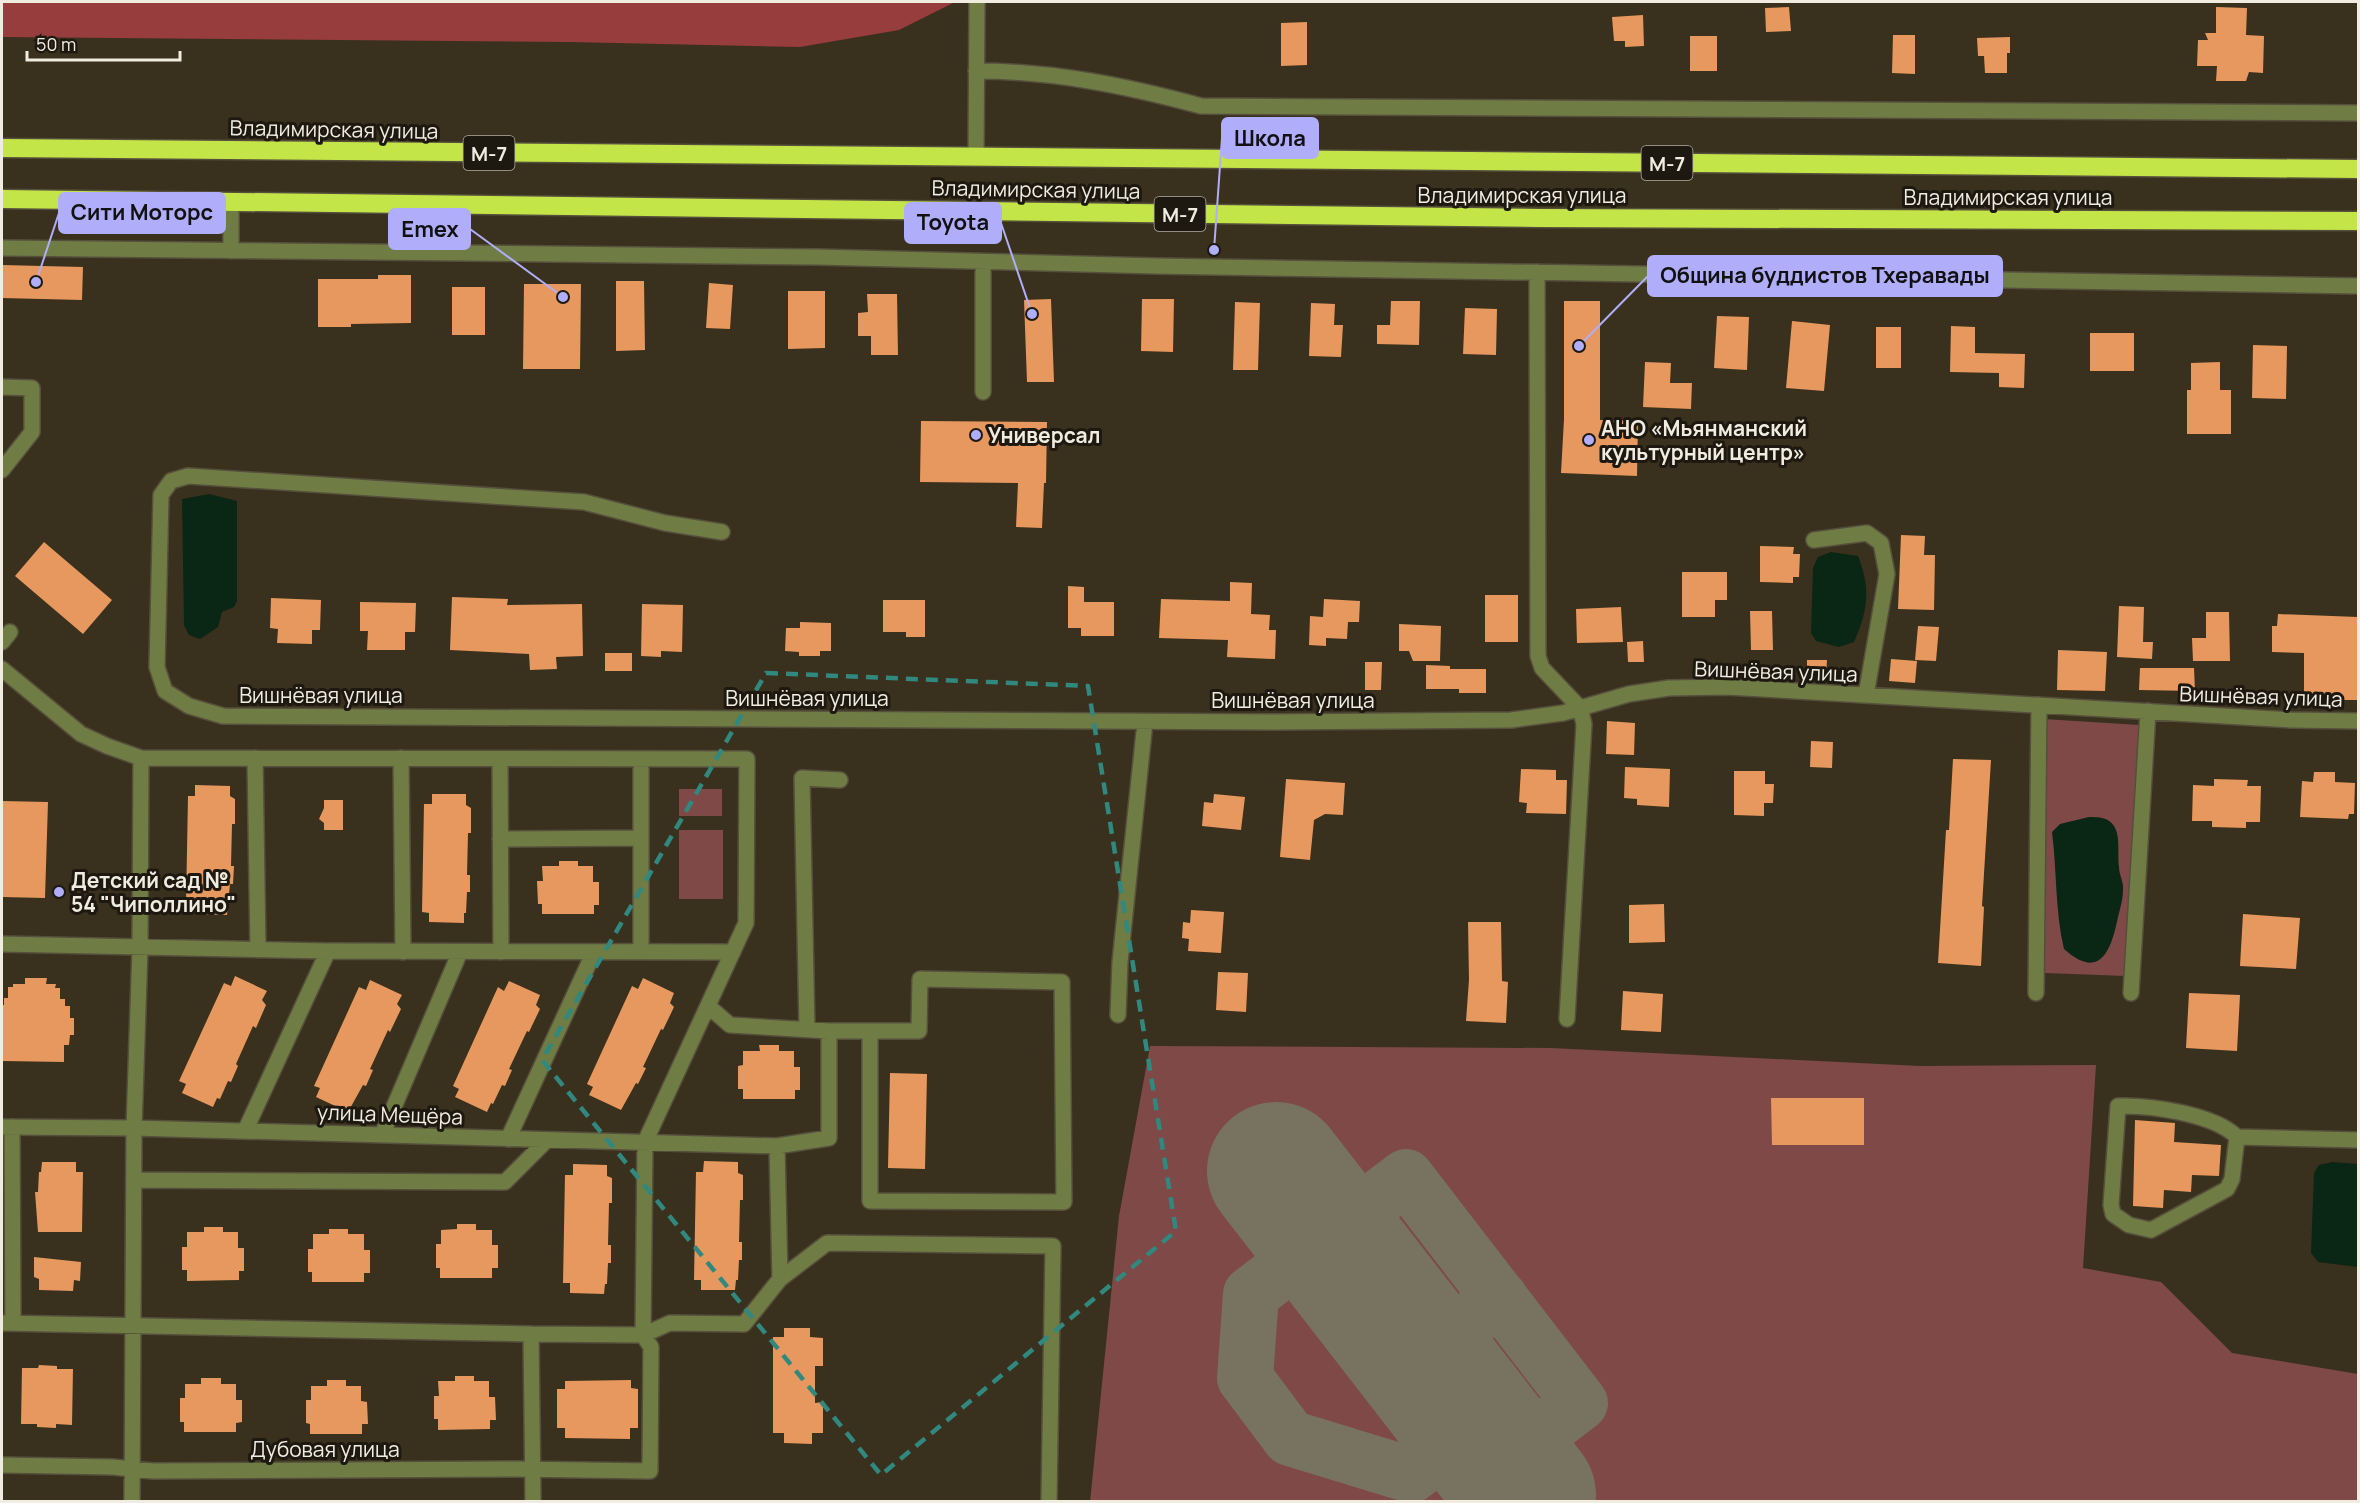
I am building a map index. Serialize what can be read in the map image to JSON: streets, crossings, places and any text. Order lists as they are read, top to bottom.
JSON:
{
  "streets": {
    "highway": ["Владимирская улица", "М-7"],
    "street": ["Вишнёвая улица", "улица Мещёра", "Дубовая улица"]
  },
  "places": [
    "Школа",
    "Сити Моторс",
    "Emex",
    "Toyota",
    "Община буддистов Тхеравады",
    "Универсал",
    "АНО «Мьянманский культурный центр»",
    "Детский сад № 54 \"Чиполлино\""
  ],
  "scale_bar": "50 m"
}
